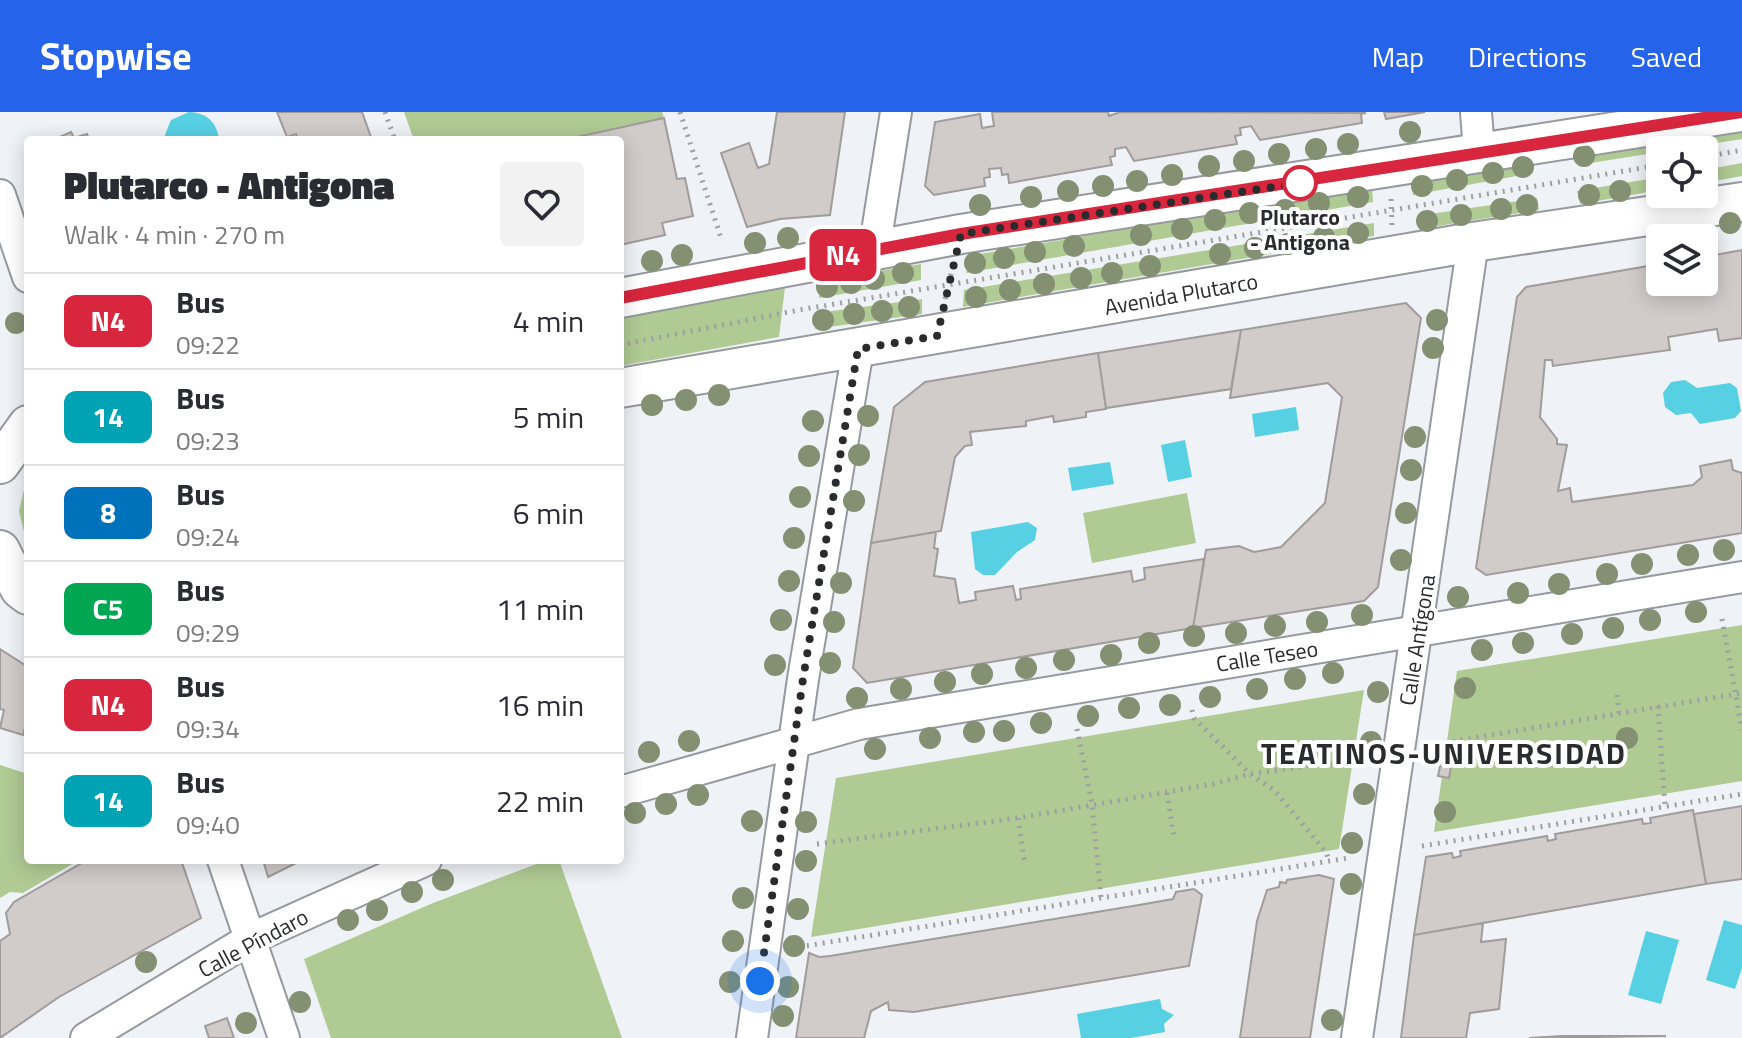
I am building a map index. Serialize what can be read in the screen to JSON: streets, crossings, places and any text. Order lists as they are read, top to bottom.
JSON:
{
  "streets": {
    "main road": ["Avenida Plutarco"],
    "street": ["Calle Antígona", "Calle Teseo", "Calle Píndaro"]
  },
  "crossings": [
    ["Avenida Plutarco", "Calle Antígona"],
    ["Calle Antígona", "Calle Teseo"]
  ],
  "districts": ["TEATINOS-UNIVERSIDAD"],
  "places": ["Plutarco - Antigona"],
  "lines": ["bus line N4"],
  "page": {
    "header": "Stopwise",
    "nav": ["Map", "Directions", "Saved"],
    "on_map": "N4",
    "heading": ["Plutarco - Antigona", "Walk · 4 min · 270 m"],
    "list": [
      {
        "mark": "N4",
        "name": "Bus",
        "note": "09:22",
        "value": "4 min"
      },
      {
        "mark": "14",
        "name": "Bus",
        "note": "09:23",
        "value": "5 min"
      },
      {
        "mark": "8",
        "name": "Bus",
        "note": "09:24",
        "value": "6 min"
      },
      {
        "mark": "C5",
        "name": "Bus",
        "note": "09:29",
        "value": "11 min"
      },
      {
        "mark": "N4",
        "name": "Bus",
        "note": "09:34",
        "value": "16 min"
      },
      {
        "mark": "14",
        "name": "Bus",
        "note": "09:40",
        "value": "22 min"
      }
    ]
  }
}
